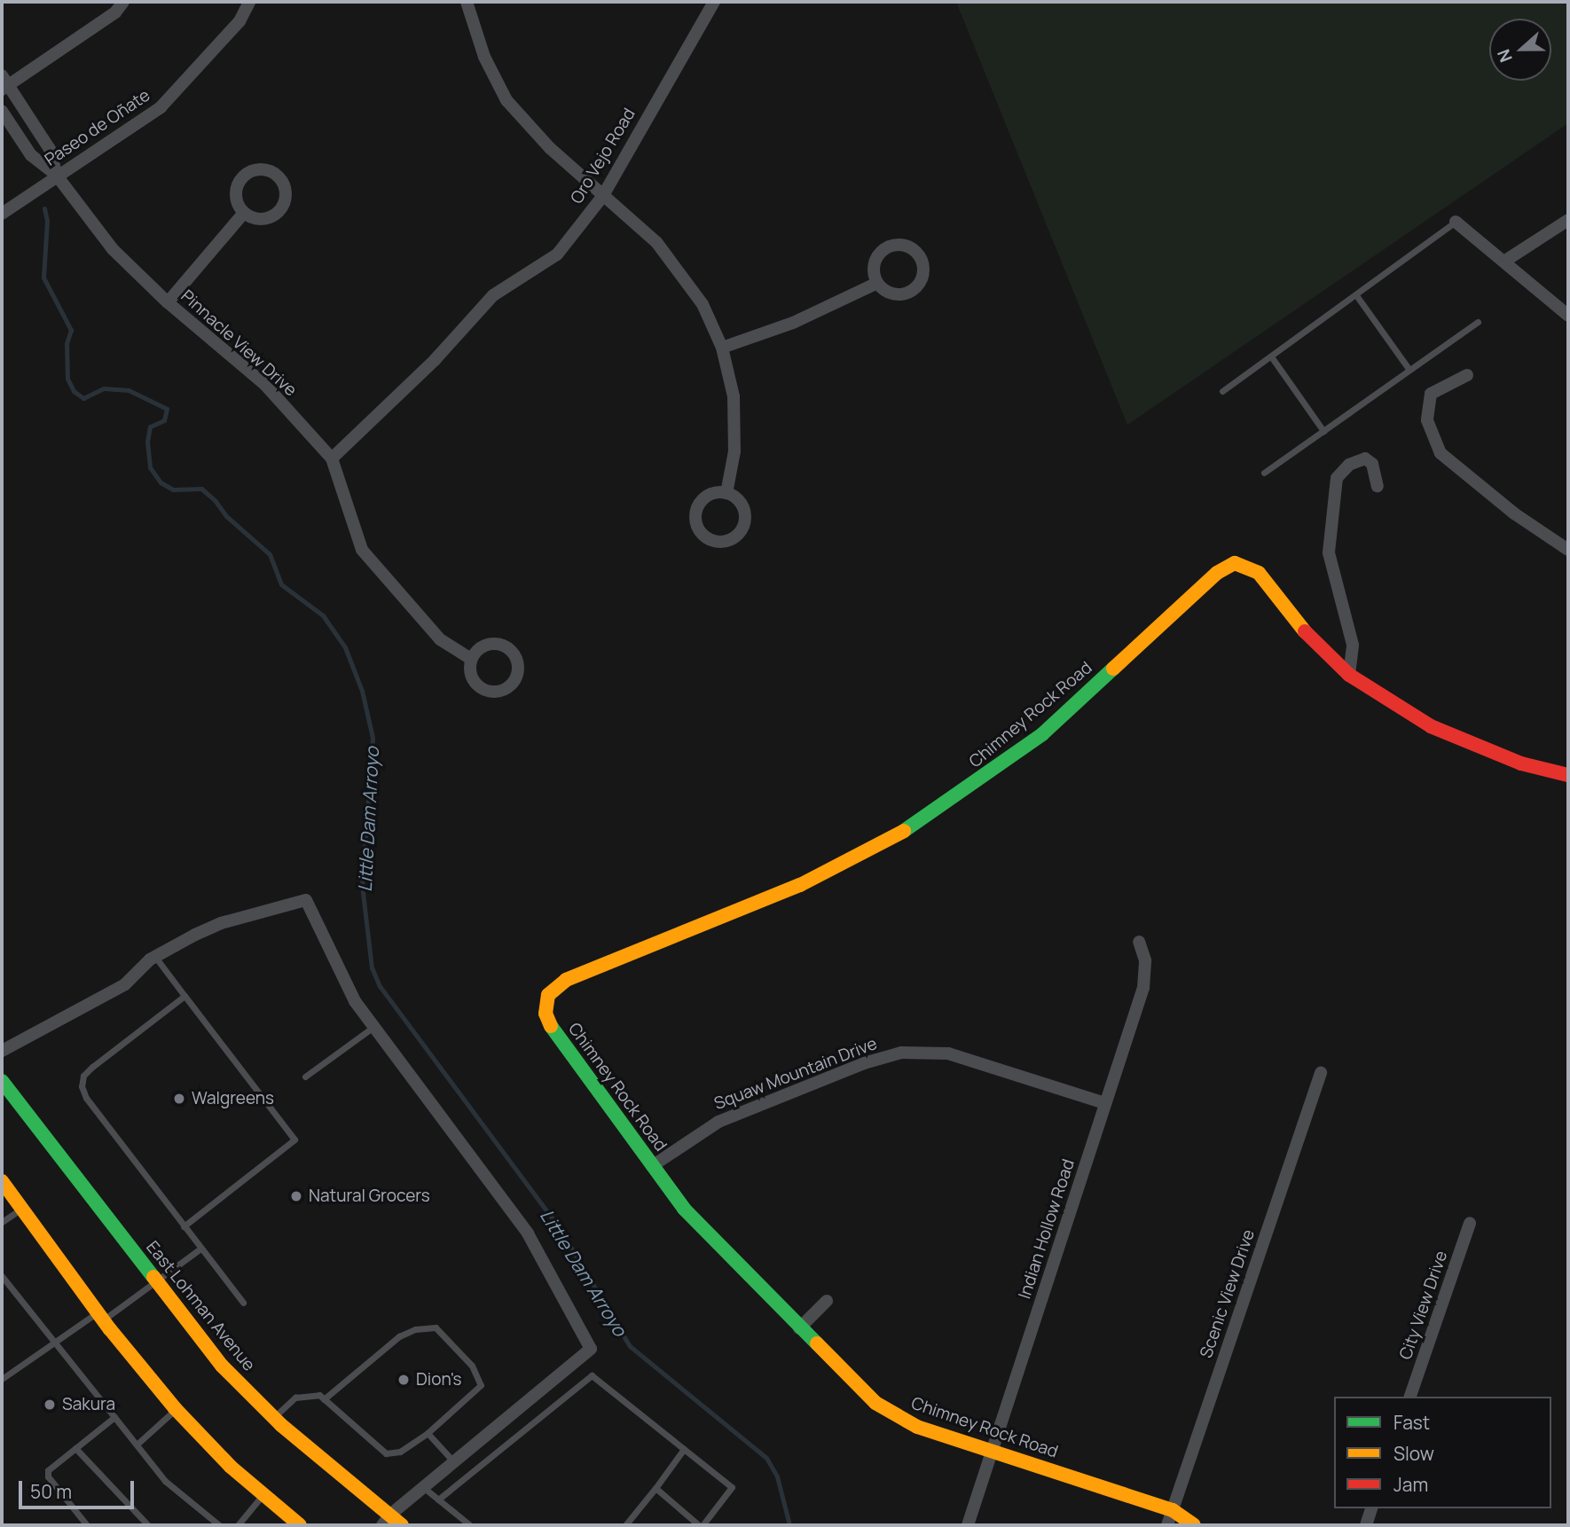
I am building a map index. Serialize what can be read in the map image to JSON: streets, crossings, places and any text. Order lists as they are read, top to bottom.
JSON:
{
  "streets": {
    "street": [
      "Paseo de Oñate",
      "Oro Vejo Road",
      "Pinnacle View Drive",
      "Chimney Rock Road",
      "Squaw Mountain Drive",
      "Indian Hollow Road",
      "Scenic View Drive",
      "City View Drive",
      "East Lohman Avenue"
    ]
  },
  "crossings": [
    ["Paseo de Oñate", "Pinnacle View Drive"],
    ["Oro Vejo Road", "Pinnacle View Drive"],
    ["Chimney Rock Road", "Squaw Mountain Drive"],
    ["Chimney Rock Road", "Indian Hollow Road"],
    ["Chimney Rock Road", "Scenic View Drive"],
    ["Squaw Mountain Drive", "Indian Hollow Road"]
  ],
  "water": ["Little Dam Arroyo"],
  "places": [
    "Walgreens",
    "Natural Grocers",
    "Dion's",
    "Sakura"
  ],
  "legend": ["Fast", "Slow", "Jam"],
  "scale_bar": "50 m",
  "north": "left"
}
